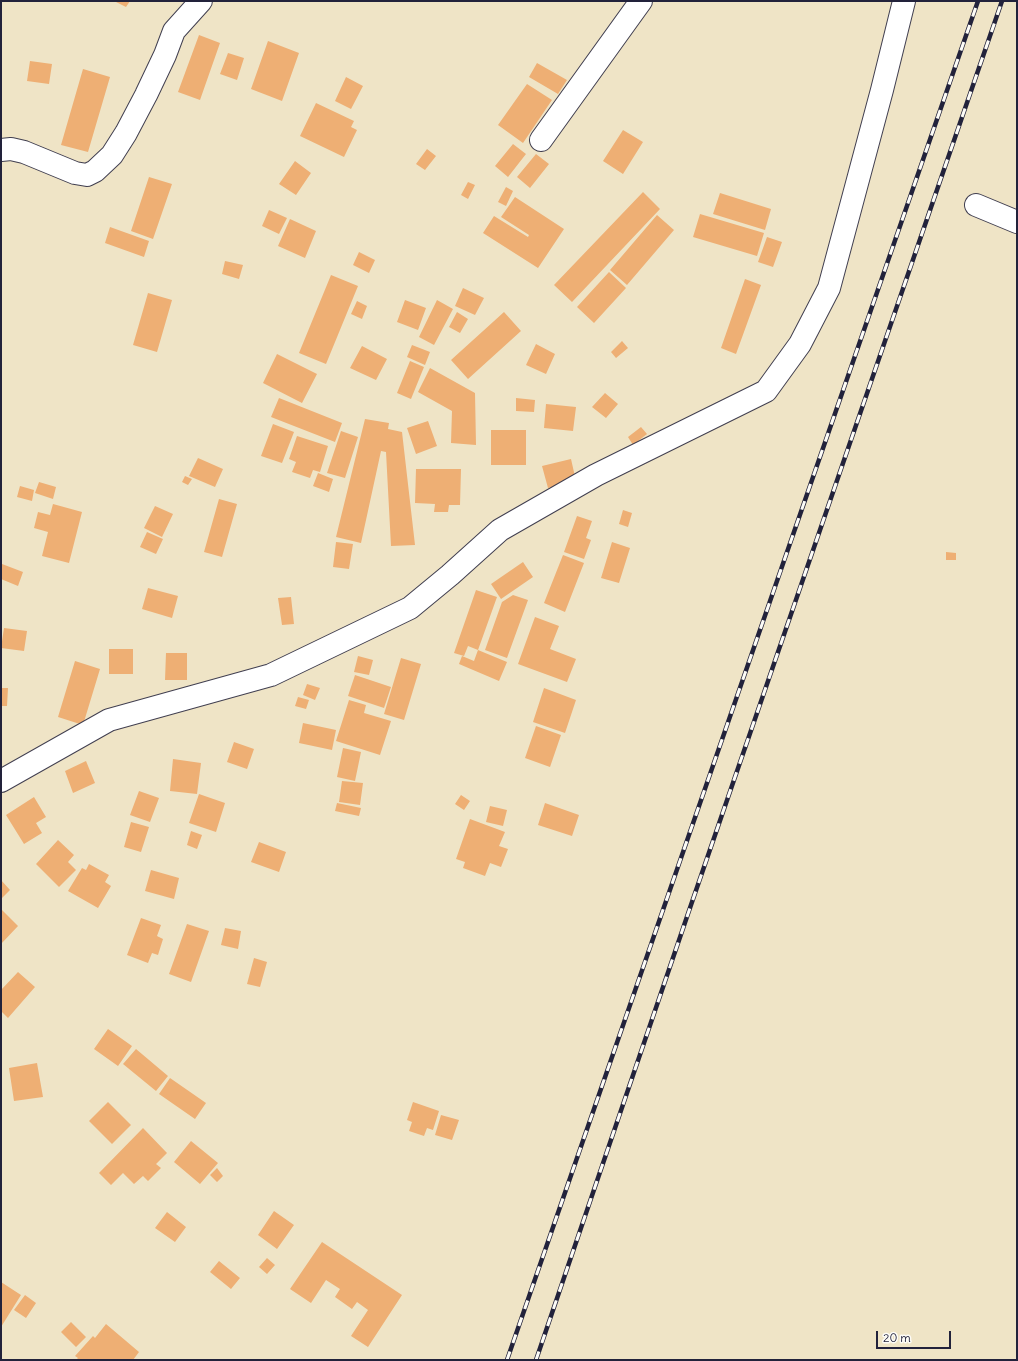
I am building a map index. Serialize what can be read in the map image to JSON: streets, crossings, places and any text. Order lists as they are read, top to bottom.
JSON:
{
  "scale_bar": "20 m"
}
